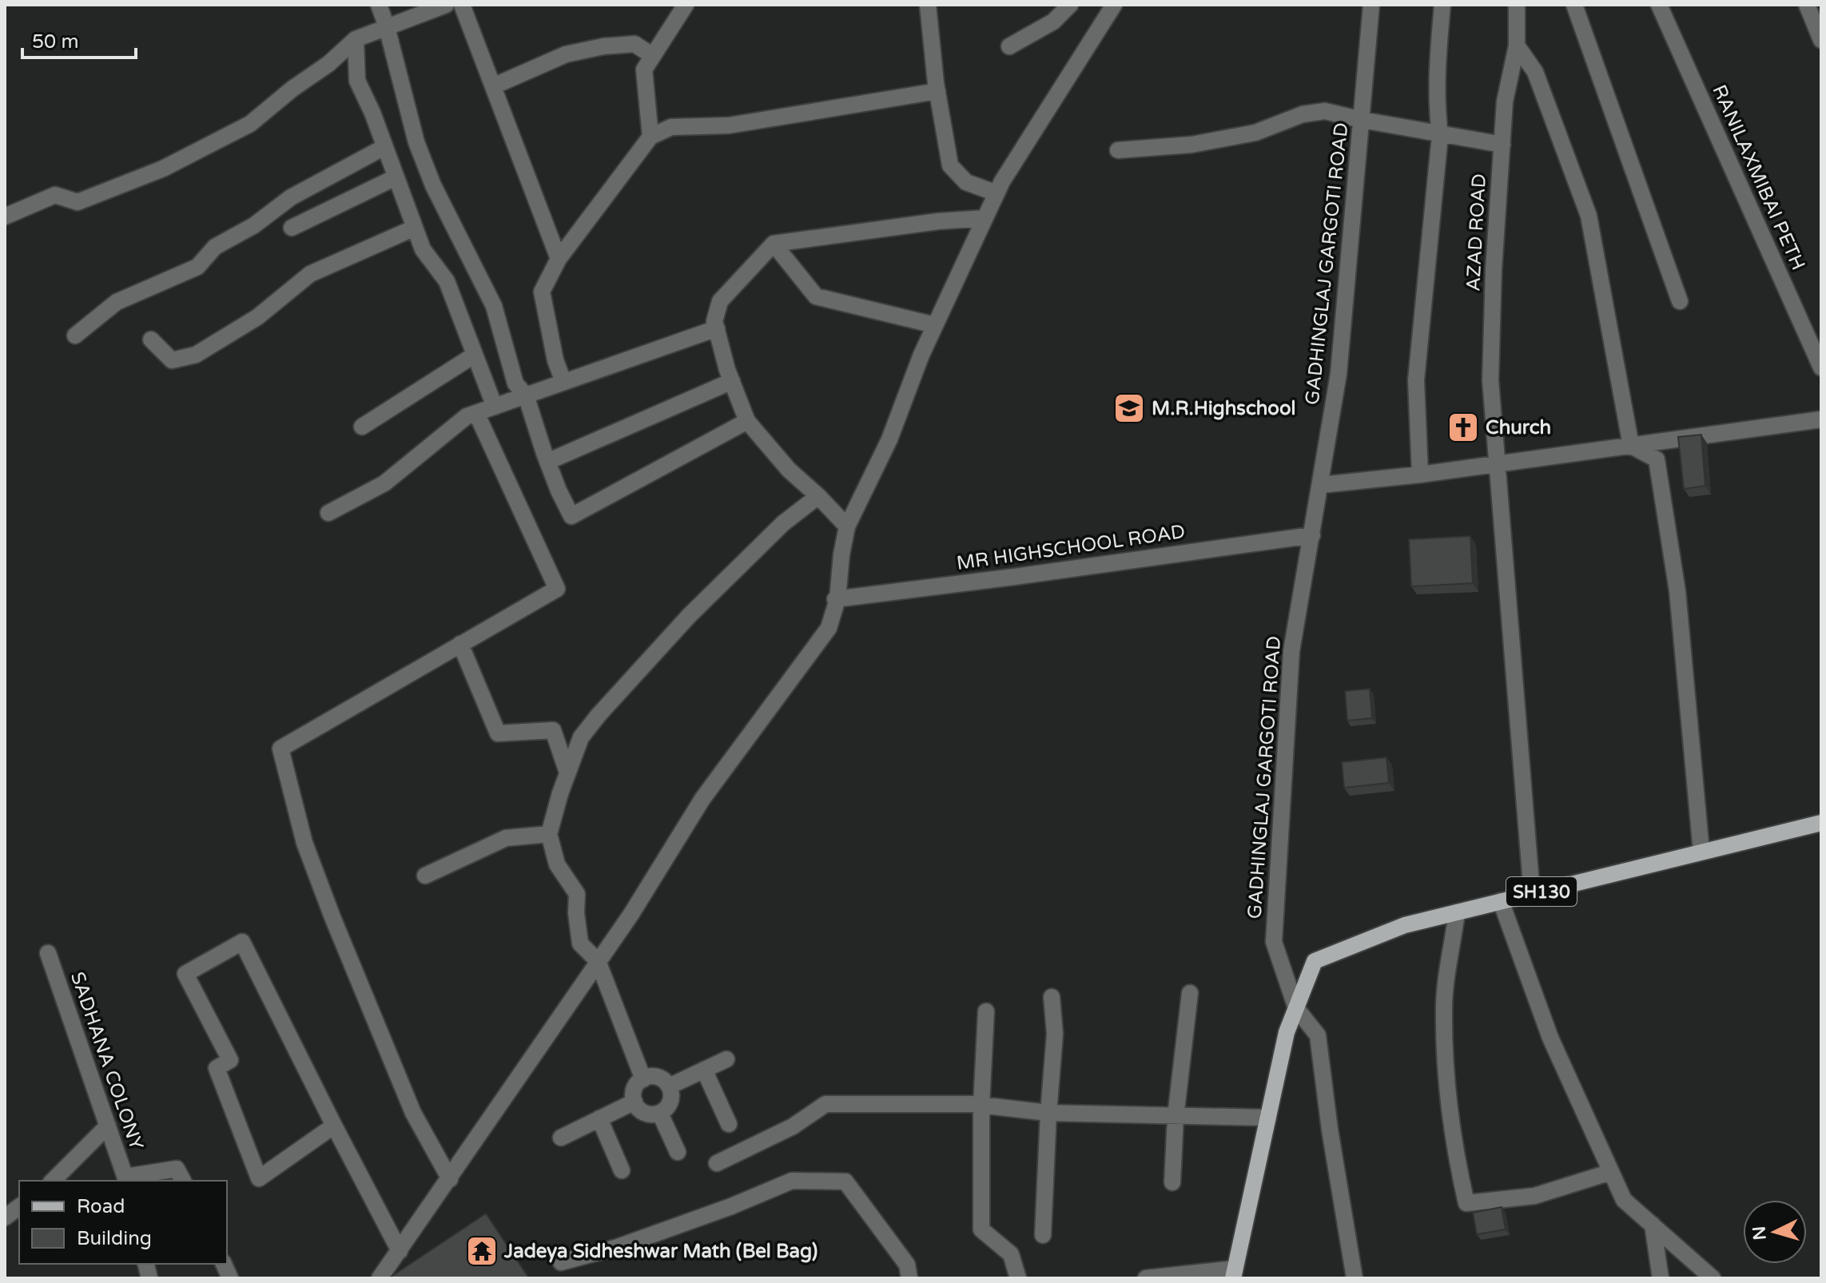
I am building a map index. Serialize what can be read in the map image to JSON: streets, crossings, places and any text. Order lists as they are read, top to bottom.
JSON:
{
  "streets": {
    "main road": ["SH130"],
    "street": [
      "RANILAXMIBAI PETH",
      "AZAD ROAD",
      "GADHINGLAJ GARGOTI ROAD",
      "MR HIGHSCHOOL ROAD",
      "SADHANA COLONY"
    ]
  },
  "crossings": [
    ["AZAD ROAD", "SH130"],
    ["GADHINGLAJ GARGOTI ROAD", "MR HIGHSCHOOL ROAD"],
    ["GADHINGLAJ GARGOTI ROAD", "SH130"]
  ],
  "places": {
    "school or university": ["M.R.Highschool"],
    "church": ["Church"],
    "temple": ["Jadeya Sidheshwar Math (Bel Bag)"]
  },
  "legend": ["Road", "Building"],
  "scale_bar": "50 m",
  "north": "left"
}
